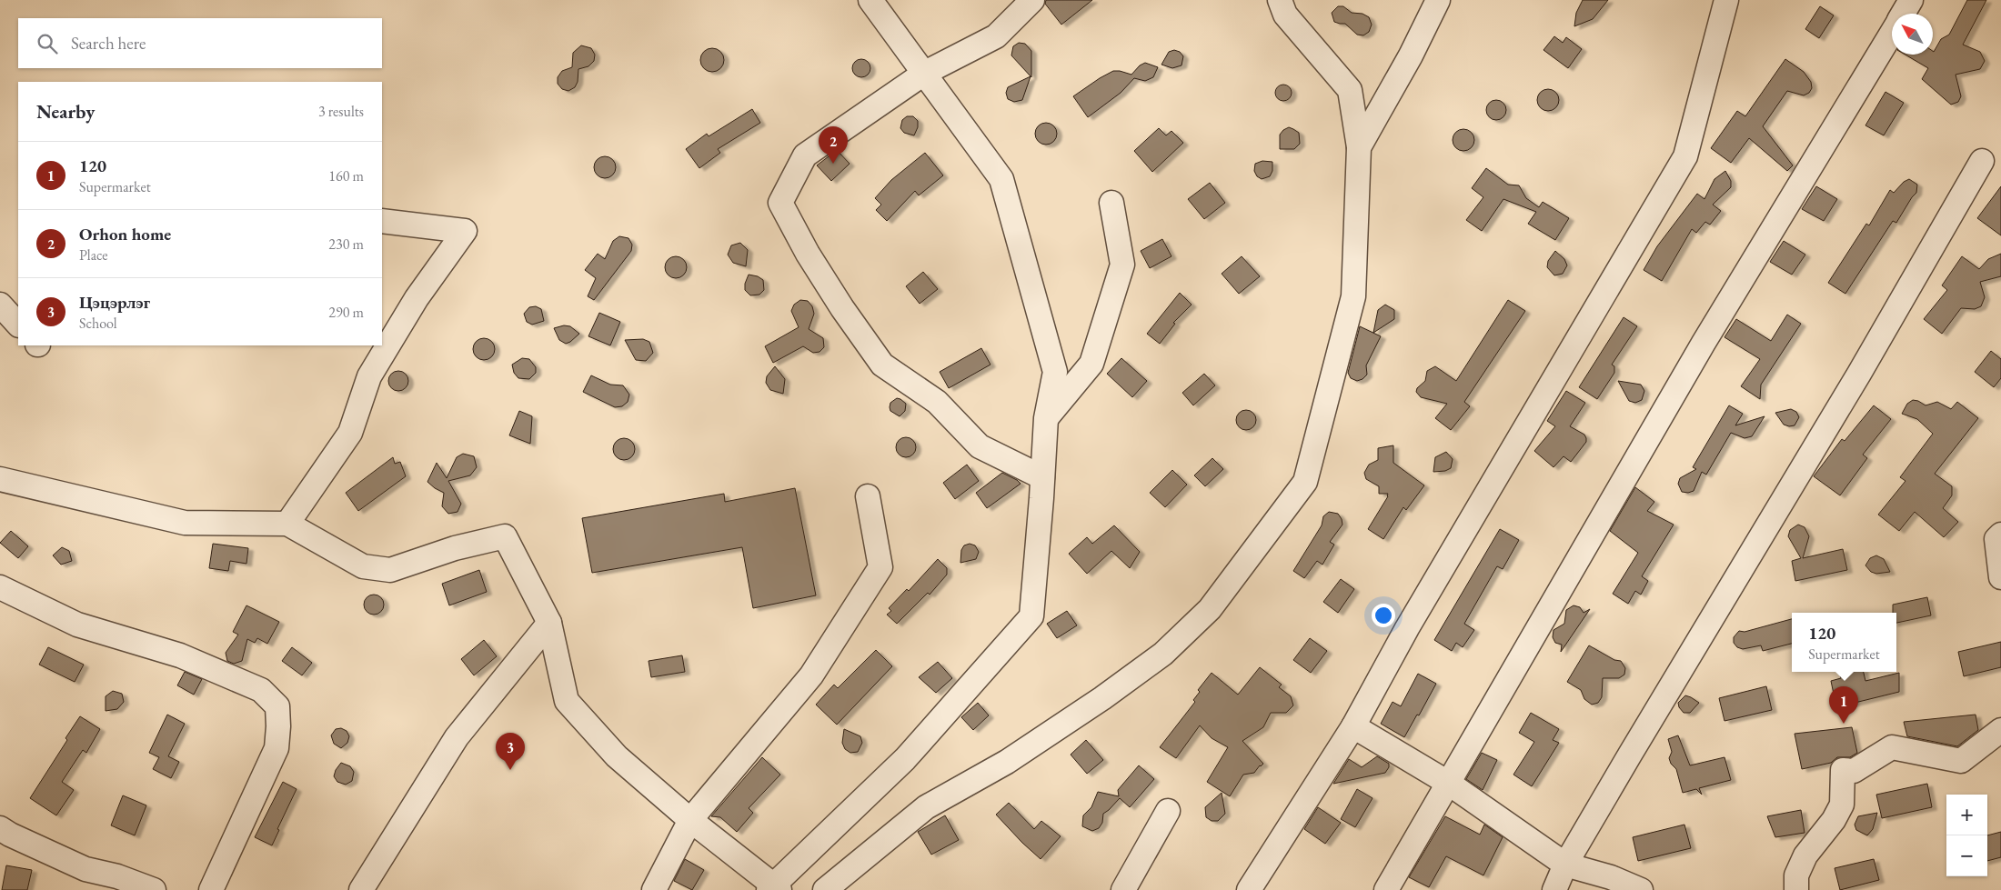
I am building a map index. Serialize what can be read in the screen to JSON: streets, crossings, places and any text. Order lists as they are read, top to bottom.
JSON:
{
  "north": "top left",
  "page": {
    "search": "Search here",
    "heading": ["Nearby", "3 results"],
    "pins": ["2", "1", "3"],
    "list": [
      {
        "mark": "1",
        "name": "120",
        "note": "Supermarket",
        "value": "160 m"
      },
      {
        "mark": "2",
        "name": "Orhon home",
        "note": "Place",
        "value": "230 m"
      },
      {
        "mark": "3",
        "name": "Цэцэрлэг",
        "note": "School",
        "value": "290 m"
      }
    ],
    "popup": ["120", "Supermarket"],
    "map_buttons": ["+", "−"]
  }
}
